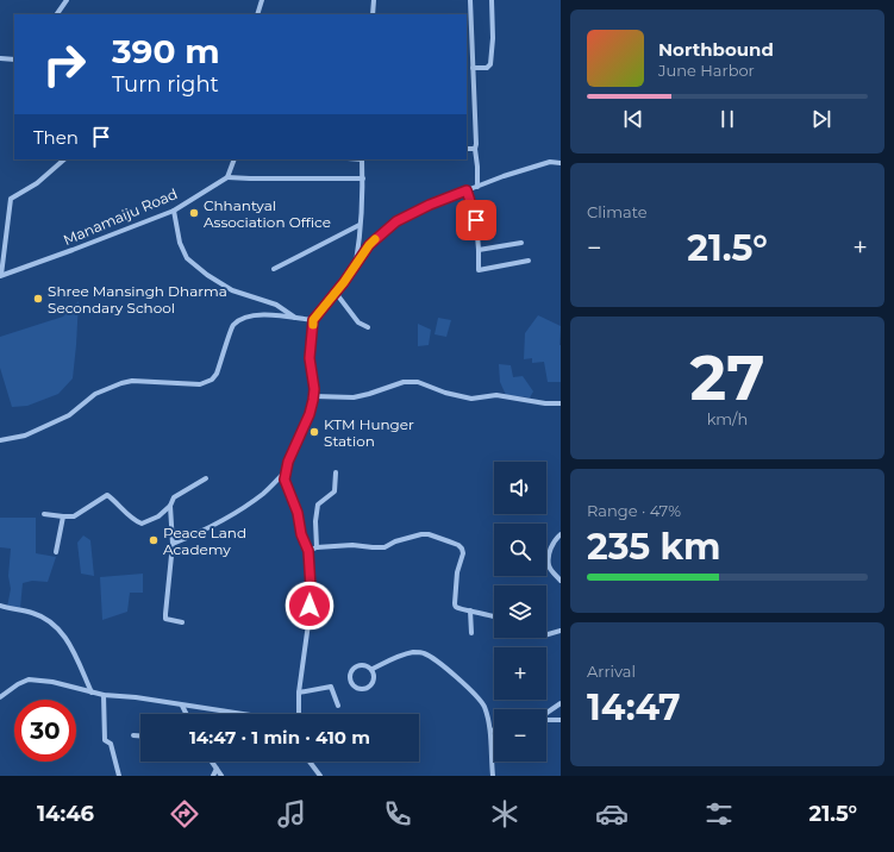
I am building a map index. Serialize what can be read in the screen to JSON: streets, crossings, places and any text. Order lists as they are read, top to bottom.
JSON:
{
  "streets": {
    "street": ["Manamaiju Road"]
  },
  "places": [
    "Chhantyal Association Office",
    "Shree Mansingh Dharma Secondary School",
    "KTM Hunger Station",
    "Peace Land Academy"
  ],
  "page": {
    "turn": ["390 m", "Turn right"],
    "song": ["Northbound", "June Harbor"],
    "then": "Then",
    "tile": [
      "Climate",
      ["27", "km/h"],
      ["Range · 47%", "235 km"],
      ["Arrival", "14:47"]
    ],
    "heat": ["−", "21.5°", "+"],
    "map_buttons": ["+", "−"],
    "limit": "30",
    "trip": "14:47 · 1 min · 410 m",
    "tabs": ["14:46", "21.5°"]
  }
}
